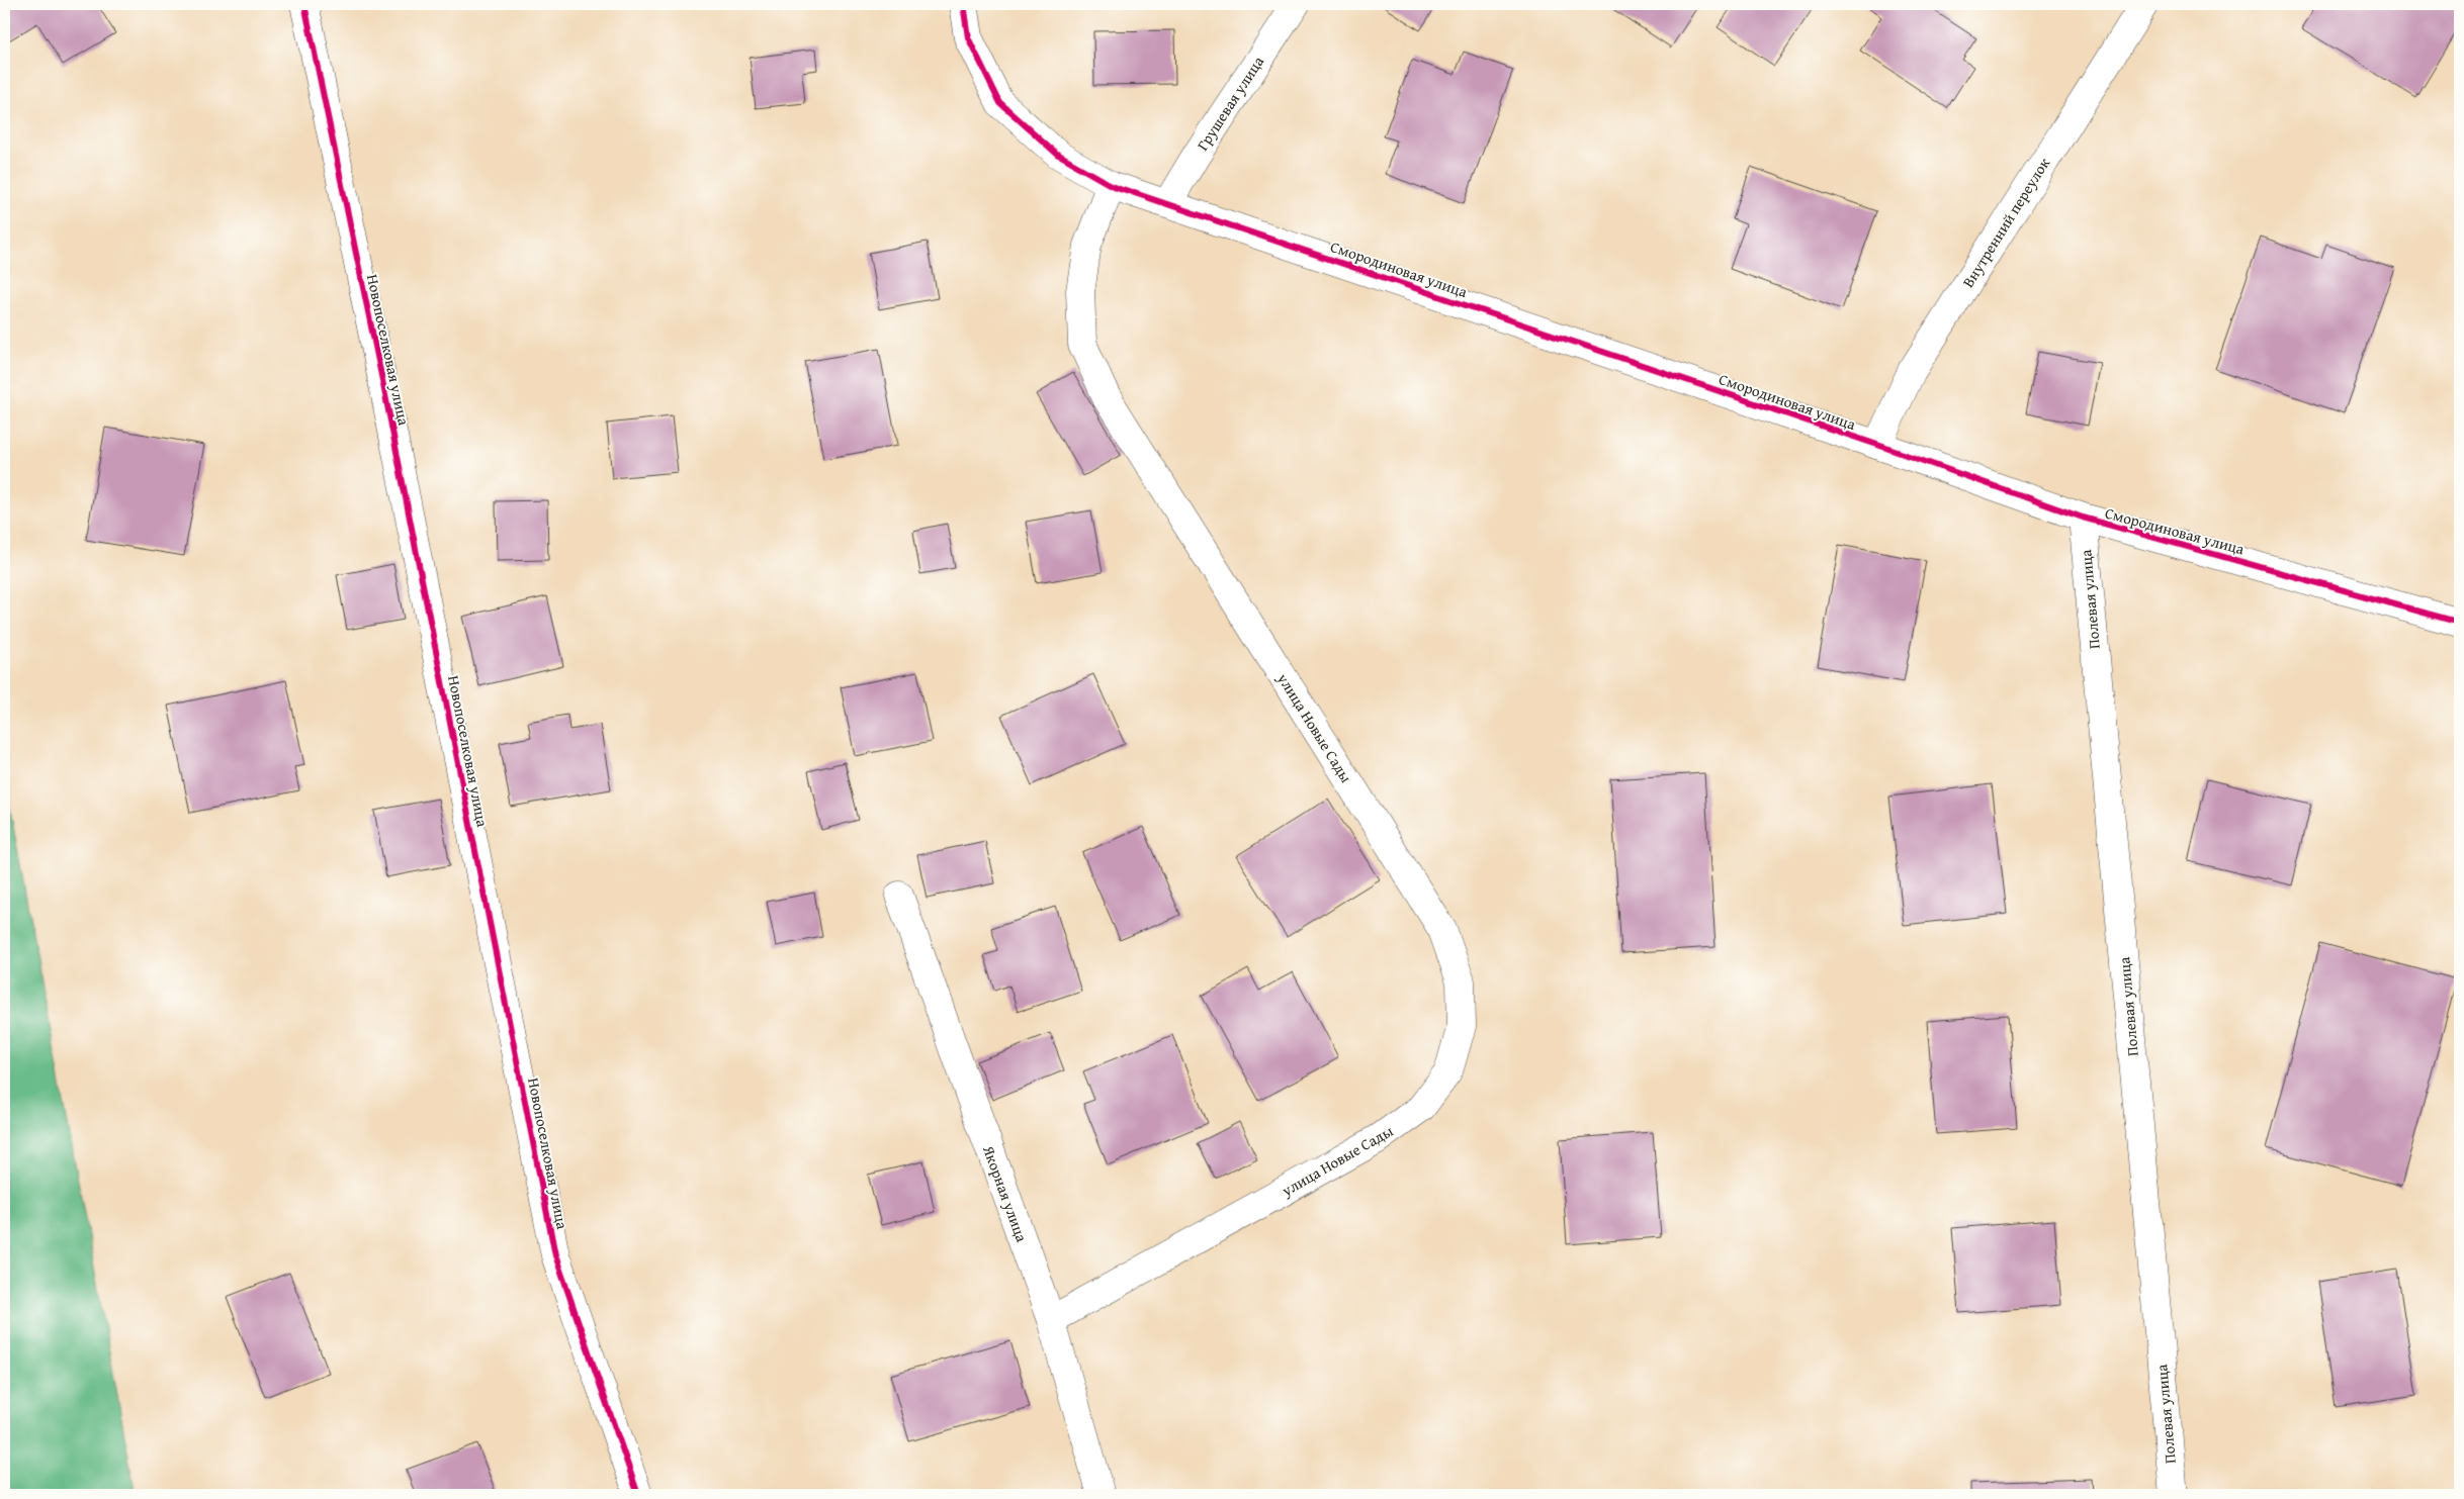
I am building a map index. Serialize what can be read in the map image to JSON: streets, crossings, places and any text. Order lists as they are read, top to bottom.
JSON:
{
  "streets": {
    "street": [
      "Грушевая улица",
      "Внутренний переулок",
      "Смородиновая улица",
      "Новопоселковая улица",
      "Полевая улица",
      "улица Новые Сады",
      "Якорная улица"
    ]
  },
  "crossings": [
    ["Грушевая улица", "Смородиновая улица"],
    ["Внутренний переулок", "Смородиновая улица"],
    ["Смородиновая улица", "Полевая улица"],
    ["Смородиновая улица", "улица Новые Сады"],
    ["улица Новые Сады", "Якорная улица"]
  ]
}
